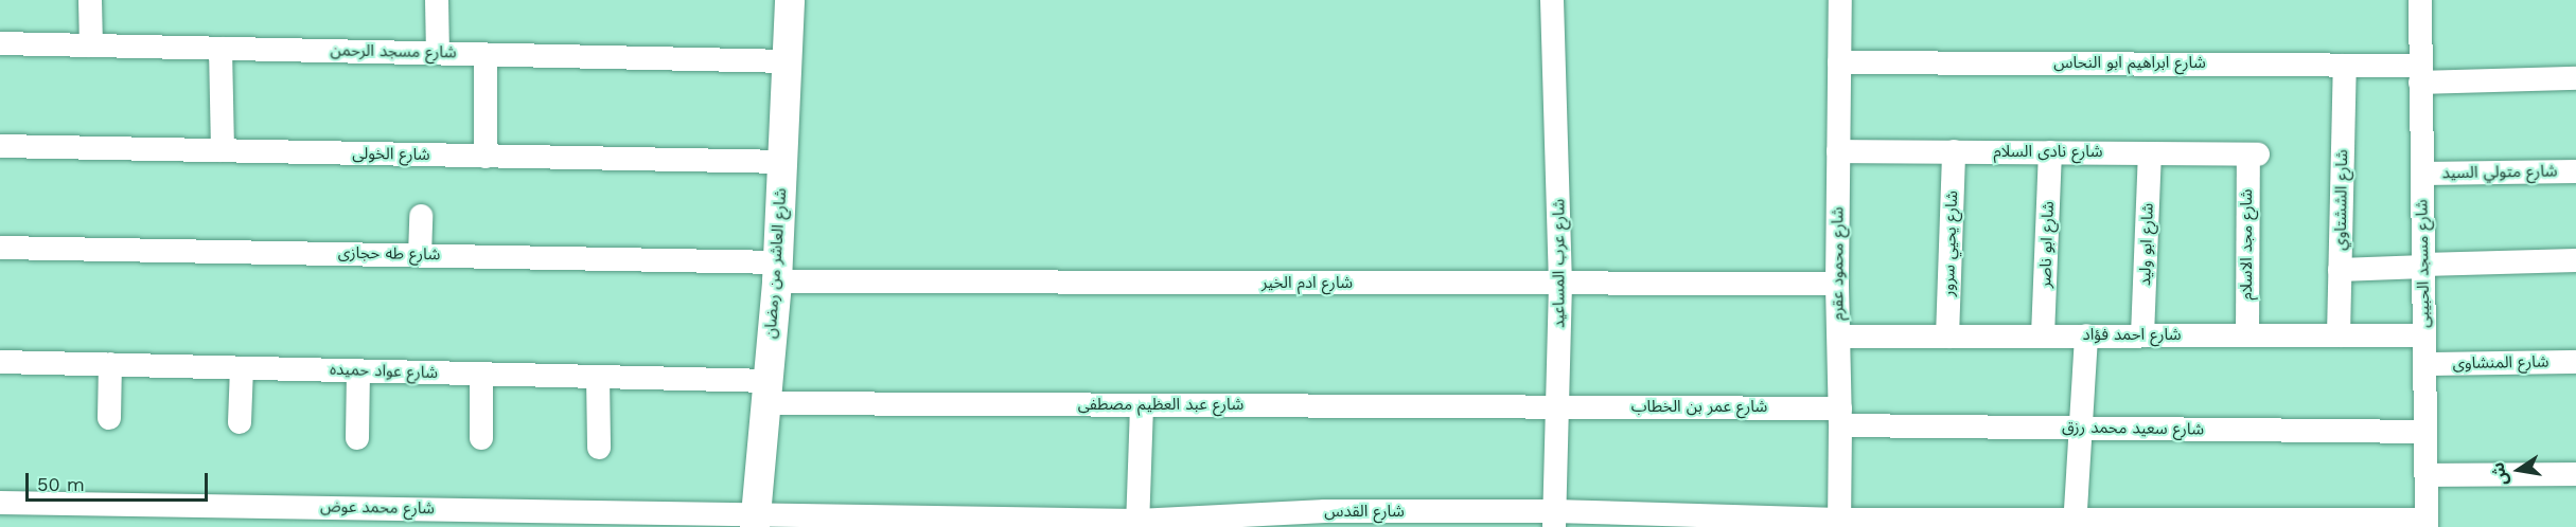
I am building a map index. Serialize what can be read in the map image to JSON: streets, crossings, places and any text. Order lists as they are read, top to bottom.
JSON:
{
  "streets": {
    "street": [
      "شارع مسجد الرحمن",
      "شارع ابراهيم ابو النحاس",
      "شارع نادى السلام",
      "شارع الخولى",
      "شارع متولي السيد",
      "شارع الششتاوي",
      "شارع يحيي سرور",
      "شارع ابو ناصر",
      "شارع ابو وليد",
      "شارع مجد الاسلام",
      "شارع طه حجازى",
      "شارع العاشر من رمضان",
      "شارع عرب المساعيد",
      "شارع محمود عقرم",
      "شارع مسجد الحبيبى",
      "شارع ادم الخير",
      "شارع احمد فؤاد",
      "شارع المنشاوى",
      "شارع عواد حميده",
      "شارع عبد العظيم مصطفى",
      "شارع عمر بن الخطاب",
      "شارع سعيد محمد رزق",
      "شارع محمد عوض",
      "شارع القدس"
    ]
  },
  "crossings": [
    ["شارع مسجد الرحمن", "شارع العاشر من رمضان"],
    ["شارع ابراهيم ابو النحاس", "شارع الششتاوي"],
    ["شارع ابراهيم ابو النحاس", "شارع محمود عقرم"],
    ["شارع ابراهيم ابو النحاس", "شارع مسجد الحبيبى"],
    ["شارع نادى السلام", "شارع يحيي سرور"],
    ["شارع نادى السلام", "شارع ابو ناصر"],
    ["شارع نادى السلام", "شارع ابو وليد"],
    ["شارع نادى السلام", "شارع مجد الاسلام"],
    ["شارع نادى السلام", "شارع محمود عقرم"],
    ["شارع الخولى", "شارع العاشر من رمضان"],
    ["شارع متولي السيد", "شارع مسجد الحبيبى"],
    ["شارع الششتاوي", "شارع احمد فؤاد"],
    ["شارع يحيي سرور", "شارع احمد فؤاد"],
    ["شارع ابو ناصر", "شارع احمد فؤاد"],
    ["شارع ابو وليد", "شارع احمد فؤاد"],
    ["شارع مجد الاسلام", "شارع احمد فؤاد"],
    ["شارع طه حجازى", "شارع العاشر من رمضان"],
    ["شارع طه حجازى", "شارع ادم الخير"],
    ["شارع العاشر من رمضان", "شارع ادم الخير"],
    ["شارع العاشر من رمضان", "شارع عواد حميده"],
    ["شارع العاشر من رمضان", "شارع عبد العظيم مصطفى"],
    ["شارع العاشر من رمضان", "شارع محمد عوض"],
    ["شارع العاشر من رمضان", "شارع القدس"],
    ["شارع عرب المساعيد", "شارع ادم الخير"],
    ["شارع عرب المساعيد", "شارع عبد العظيم مصطفى"],
    ["شارع عرب المساعيد", "شارع عمر بن الخطاب"],
    ["شارع عرب المساعيد", "شارع القدس"],
    ["شارع محمود عقرم", "شارع ادم الخير"],
    ["شارع محمود عقرم", "شارع احمد فؤاد"],
    ["شارع محمود عقرم", "شارع عمر بن الخطاب"],
    ["شارع محمود عقرم", "شارع سعيد محمد رزق"],
    ["شارع محمود عقرم", "شارع القدس"],
    ["شارع مسجد الحبيبى", "شارع احمد فؤاد"],
    ["شارع مسجد الحبيبى", "شارع المنشاوى"],
    ["شارع مسجد الحبيبى", "شارع سعيد محمد رزق"],
    ["شارع مسجد الحبيبى", "شارع القدس"],
    ["شارع عواد حميده", "شارع عبد العظيم مصطفى"],
    ["شارع عبد العظيم مصطفى", "شارع عمر بن الخطاب"],
    ["شارع عمر بن الخطاب", "شارع سعيد محمد رزق"],
    ["شارع محمد عوض", "شارع القدس"]
  ],
  "scale_bar": "50 m",
  "north": "left"
}
